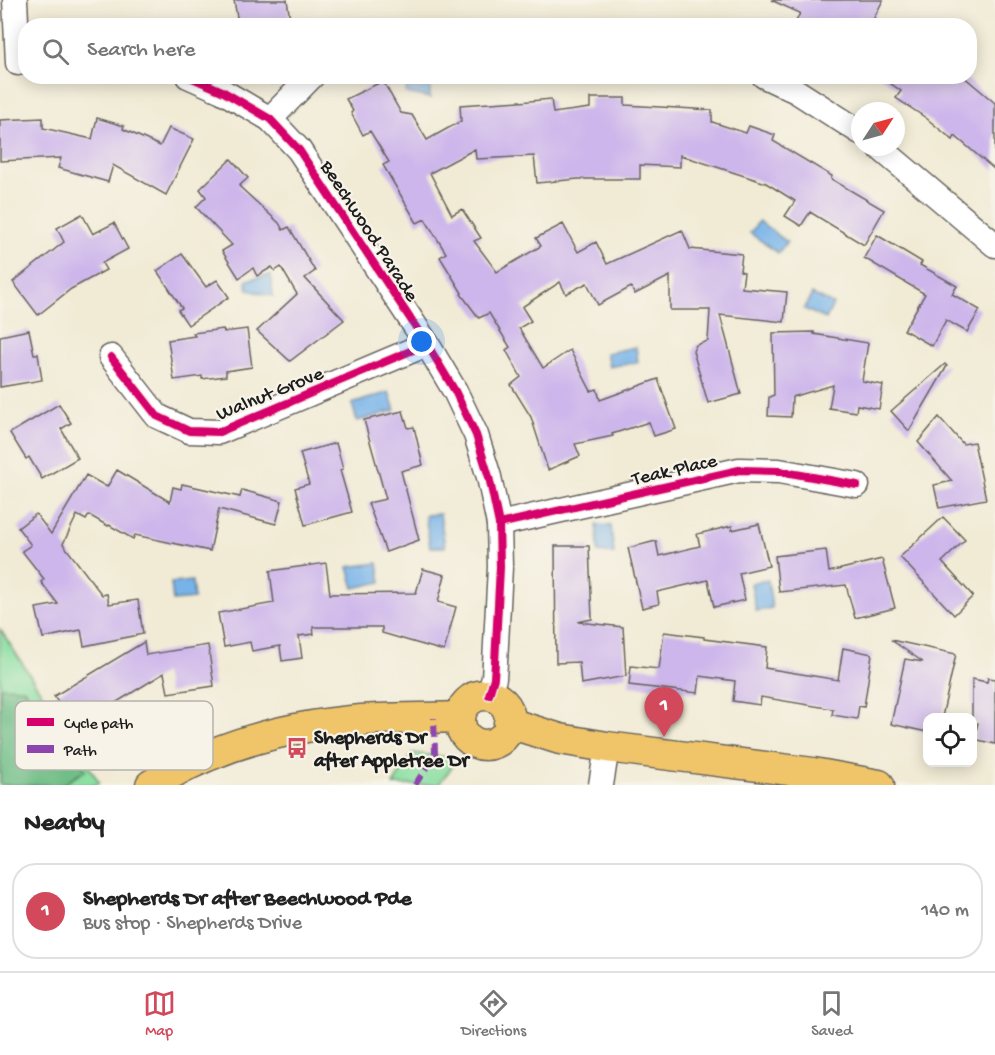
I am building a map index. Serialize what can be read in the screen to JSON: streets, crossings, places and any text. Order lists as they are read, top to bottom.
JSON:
{
  "streets": {
    "street": ["Beechwood Parade", "Walnut Grove", "Teak Place"]
  },
  "crossings": [
    ["Beechwood Parade", "Walnut Grove"],
    ["Beechwood Parade", "Teak Place"]
  ],
  "places": {
    "bus stop": ["Shepherds Dr after Appletree Dr"]
  },
  "legend": ["Cycle path", "Path"],
  "north": "top right",
  "page": {
    "search": "Search here",
    "pins": "1",
    "heading": "Nearby",
    "list": [
      {
        "mark": "1",
        "name": "Shepherds Dr after Beechwood Pde",
        "note": "Bus stop · Shepherds Drive",
        "value": "140 m"
      }
    ],
    "nav": ["Map", "Directions", "Saved"]
  }
}
